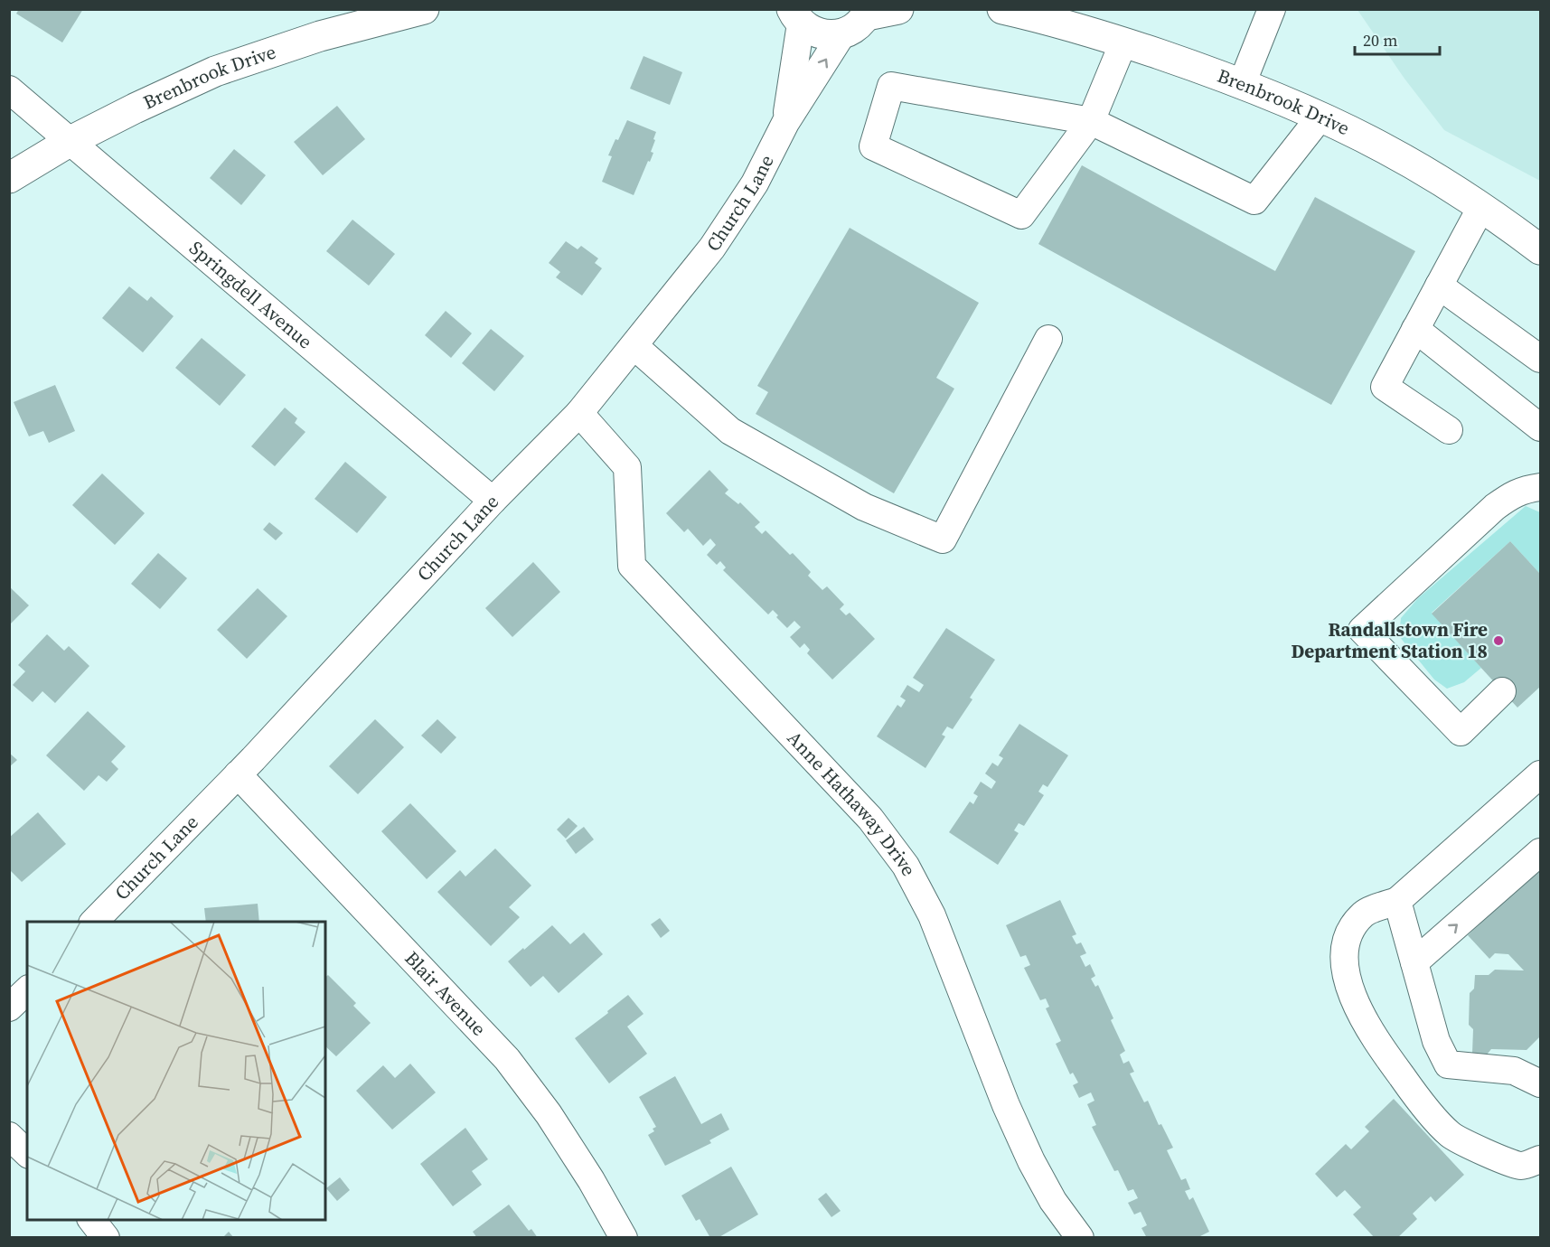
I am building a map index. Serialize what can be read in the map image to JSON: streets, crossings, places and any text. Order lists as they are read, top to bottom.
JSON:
{
  "streets": {
    "main road": ["Brenbrook Drive"],
    "street": [
      "Church Lane",
      "Springdell Avenue",
      "Anne Hathaway Drive",
      "Blair Avenue"
    ]
  },
  "crossings": [
    ["Brenbrook Drive", "Springdell Avenue"],
    ["Church Lane", "Springdell Avenue"],
    ["Church Lane", "Anne Hathaway Drive"],
    ["Church Lane", "Blair Avenue"]
  ],
  "places": ["Randallstown Fire Department Station 18"],
  "scale_bar": "20 m"
}
